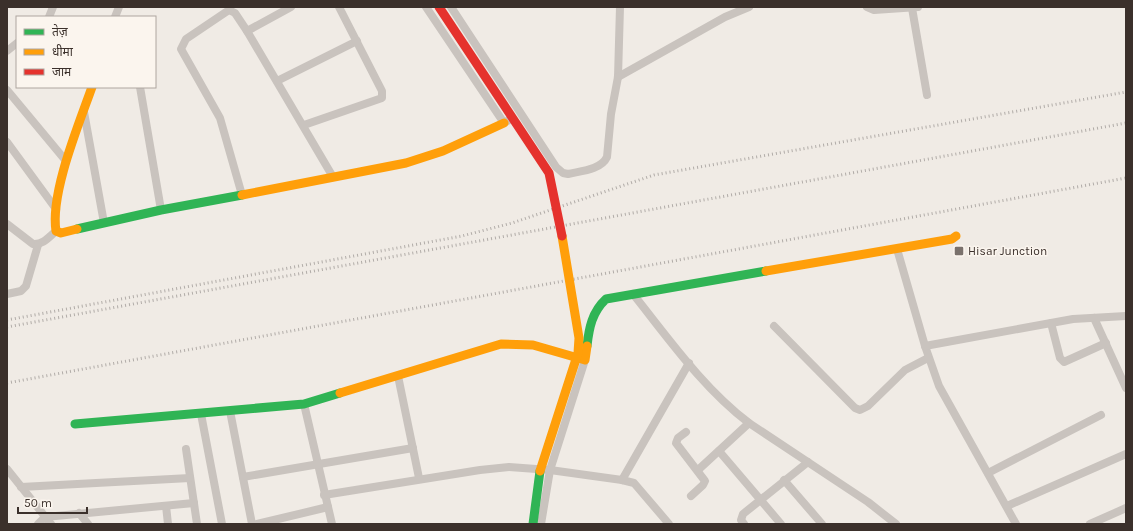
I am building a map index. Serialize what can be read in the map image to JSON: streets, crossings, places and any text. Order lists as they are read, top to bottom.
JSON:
{
  "places": {
    "transit": ["Hisar Junction"]
  },
  "legend": ["तेज़", "धीमा", "जाम"],
  "scale_bar": "50 m"
}
